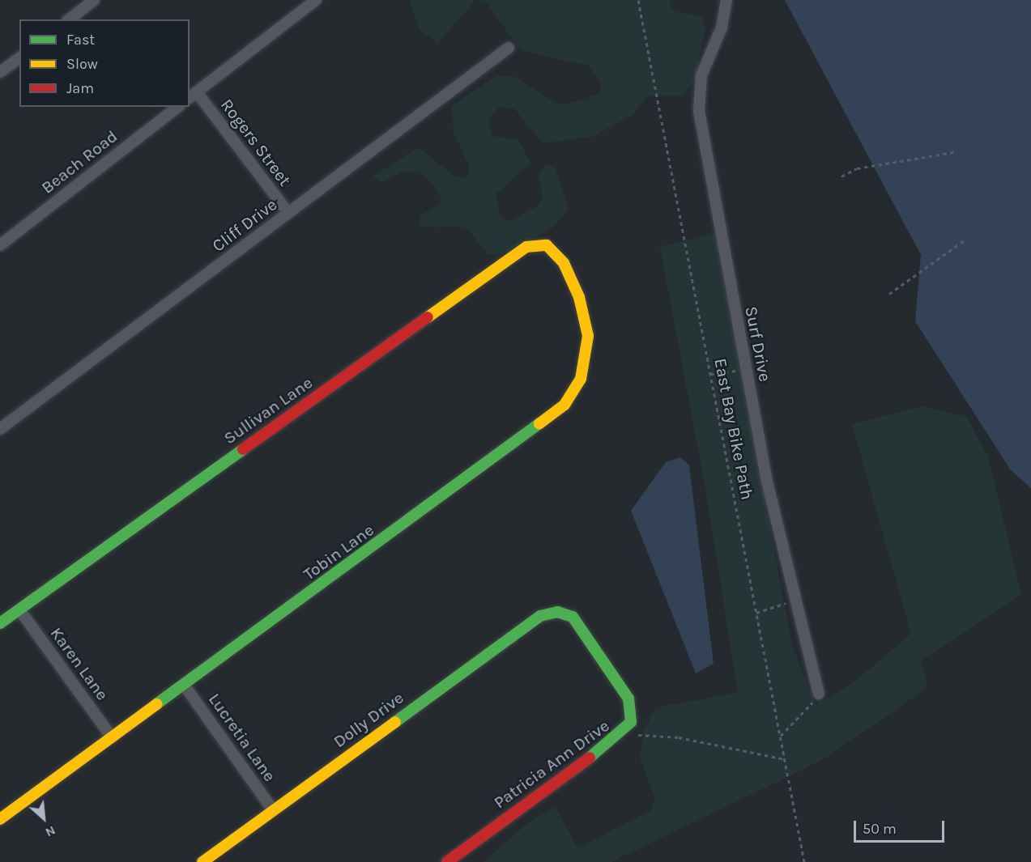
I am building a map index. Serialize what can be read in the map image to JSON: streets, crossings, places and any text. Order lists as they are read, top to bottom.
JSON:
{
  "streets": {
    "street": [
      "Rogers Street",
      "Beach Road",
      "Cliff Drive",
      "Surf Drive",
      "Sullivan Lane",
      "Tobin Lane",
      "Karen Lane",
      "Dolly Drive",
      "Lucretia Lane",
      "Patricia Ann Drive"
    ],
    "path": ["East Bay Bike Path"]
  },
  "crossings": [
    ["Rogers Street", "Cliff Drive"],
    ["Sullivan Lane", "Tobin Lane"],
    ["Sullivan Lane", "Karen Lane"],
    ["Tobin Lane", "Karen Lane"],
    ["Tobin Lane", "Lucretia Lane"],
    ["Dolly Drive", "Lucretia Lane"],
    ["Dolly Drive", "Patricia Ann Drive"]
  ],
  "legend": ["Fast", "Slow", "Jam"],
  "scale_bar": "50 m",
  "north": "bottom right"
}
